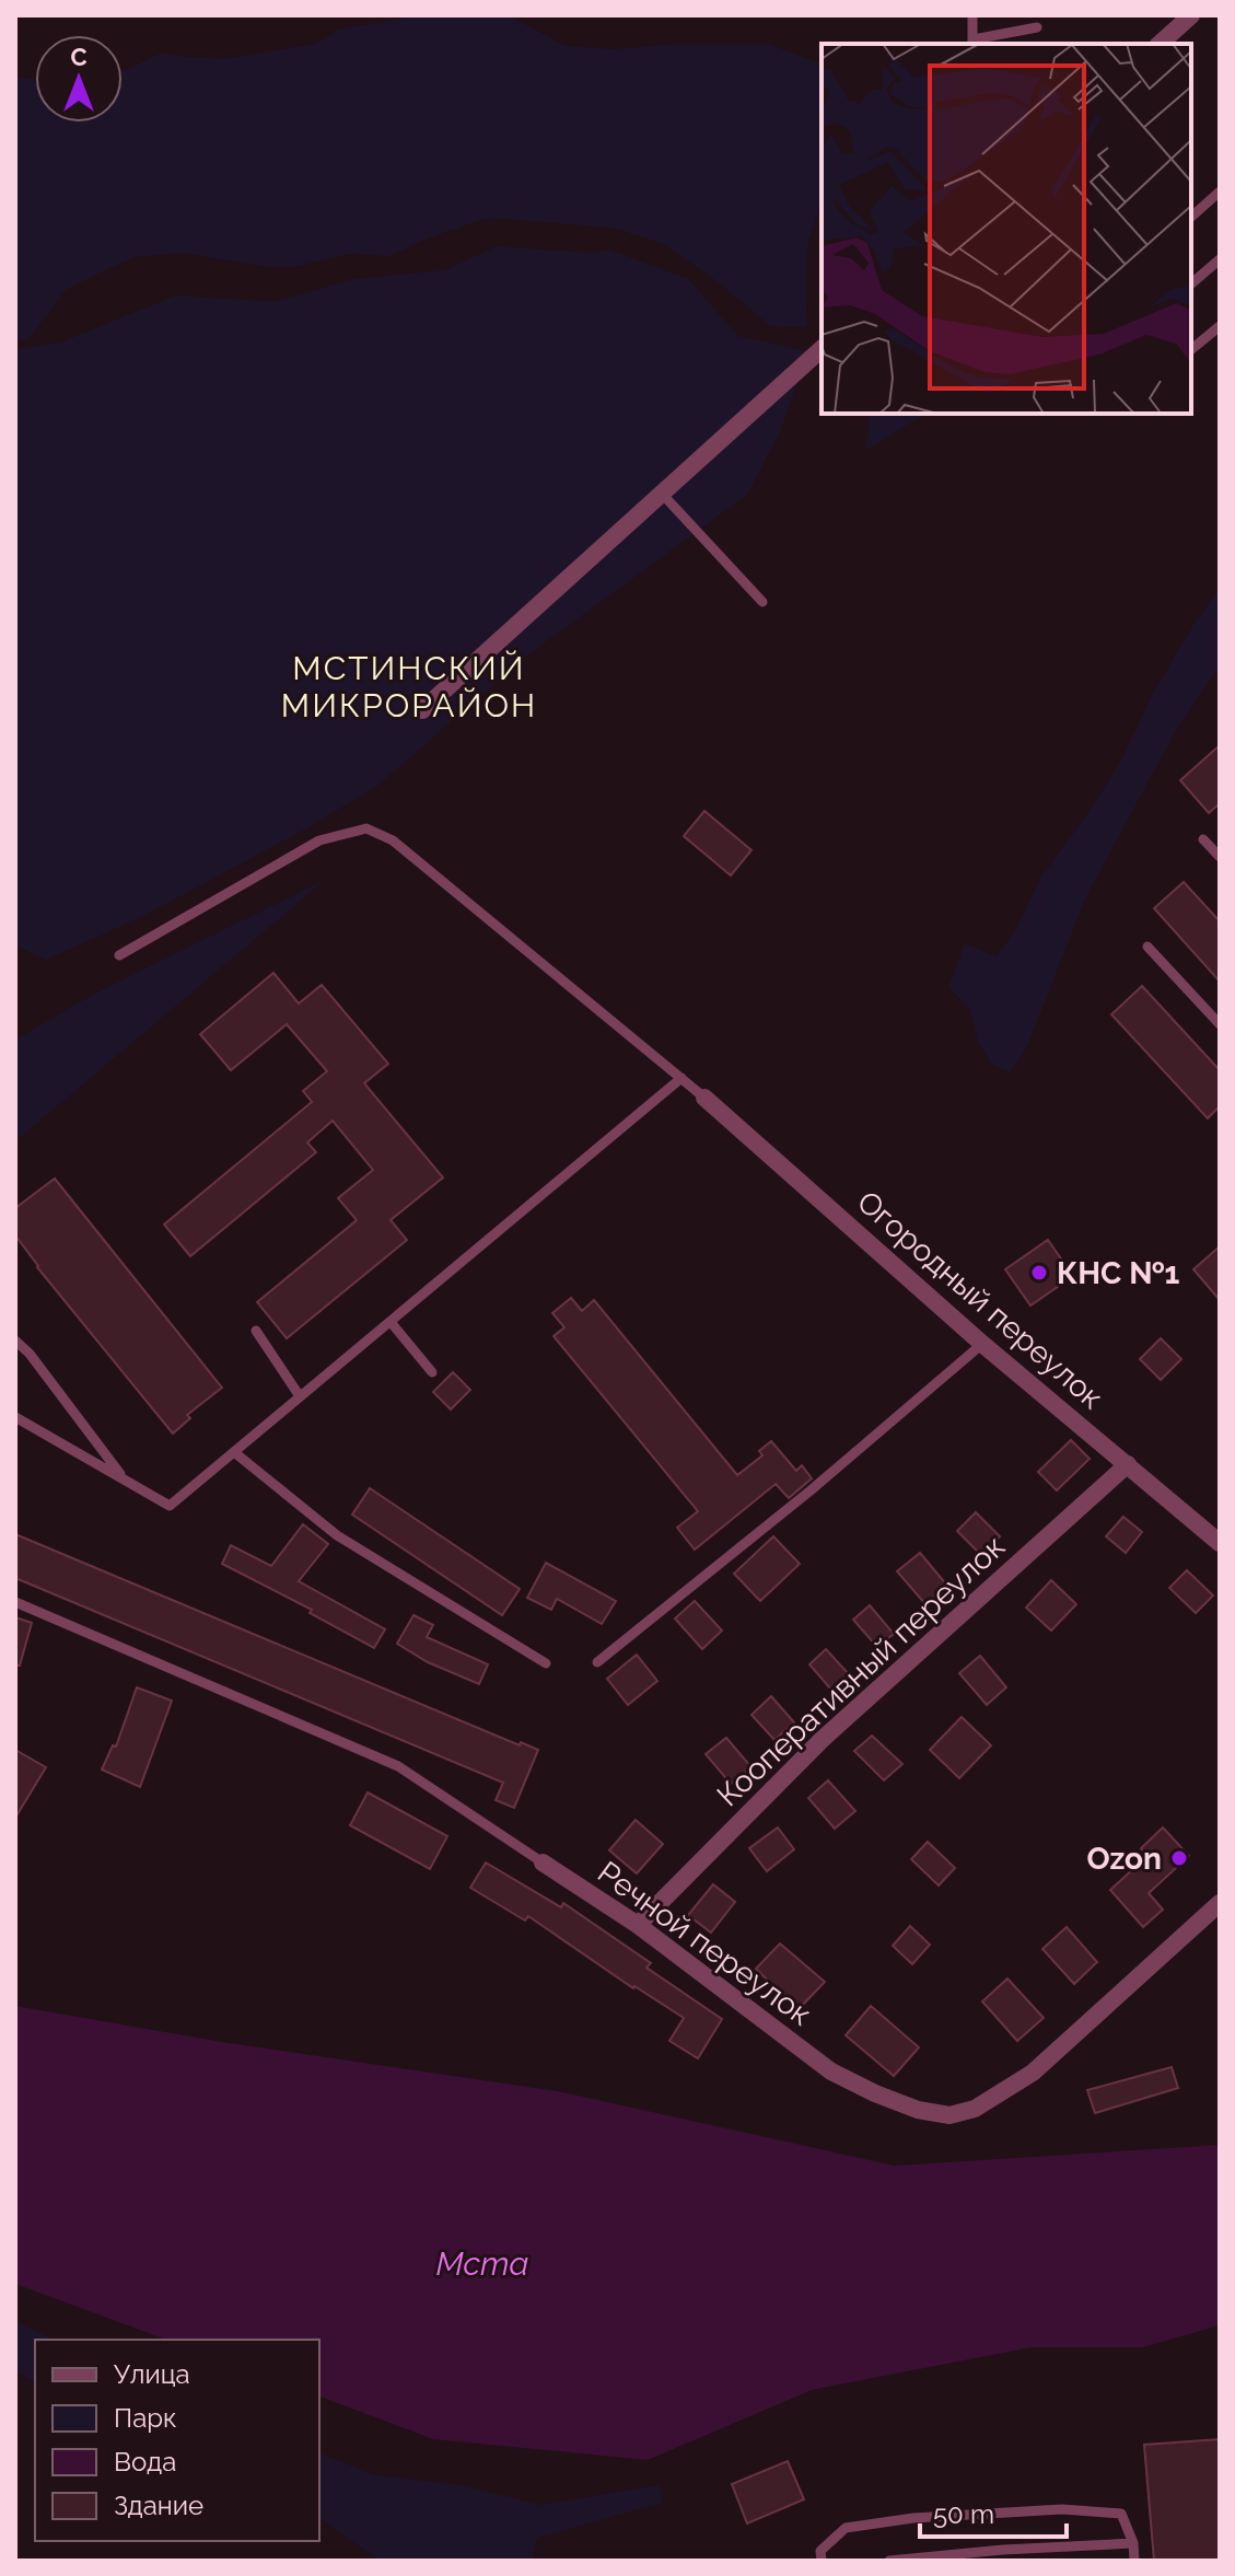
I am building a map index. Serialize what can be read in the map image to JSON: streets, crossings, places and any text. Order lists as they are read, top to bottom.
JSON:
{
  "streets": {
    "street": ["Огородный переулок", "Кооперативный переулок", "Речной переулок"]
  },
  "crossings": [
    ["Огородный переулок", "Кооперативный переулок"],
    ["Кооперативный переулок", "Речной переулок"]
  ],
  "districts": ["МСТИНСКИЙ МИКРОРАЙОН"],
  "water": ["Мста"],
  "places": ["КНС №1", "Ozon"],
  "legend": [
    "Улица",
    "Парк",
    "Вода",
    "Здание"
  ],
  "scale_bar": "50 m",
  "north": "top"
}
